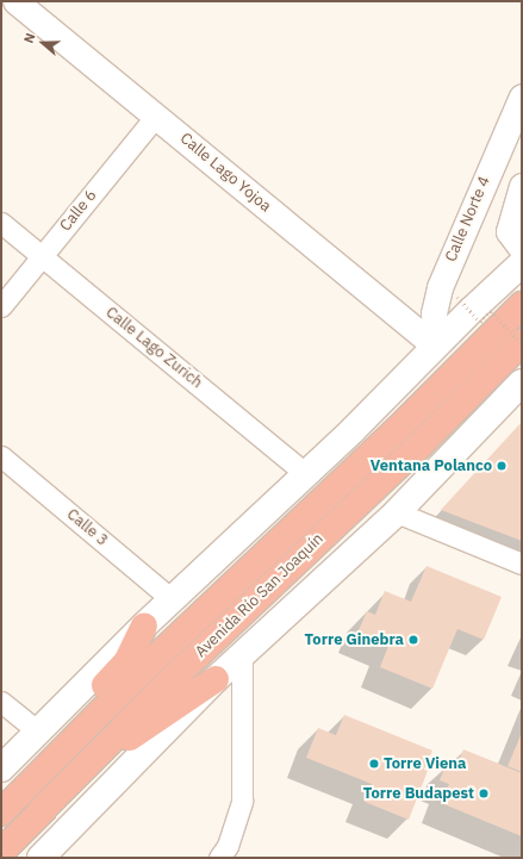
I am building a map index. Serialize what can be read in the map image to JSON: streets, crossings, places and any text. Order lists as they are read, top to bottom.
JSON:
{
  "streets": {
    "highway": ["Avenida Río San Joaquín"],
    "street": [
      "Calle Lago Yojoa",
      "Calle 6",
      "Calle Norte 4",
      "Calle Lago Zurich",
      "Calle 3"
    ]
  },
  "crossings": [
    ["Calle Lago Yojoa", "Calle 6"],
    ["Calle Lago Yojoa", "Calle Norte 4"],
    ["Calle 6", "Calle Lago Zurich"]
  ],
  "places": [
    "Ventana Polanco",
    "Torre Ginebra",
    "Torre Viena",
    "Torre Budapest"
  ],
  "north": "left"
}
